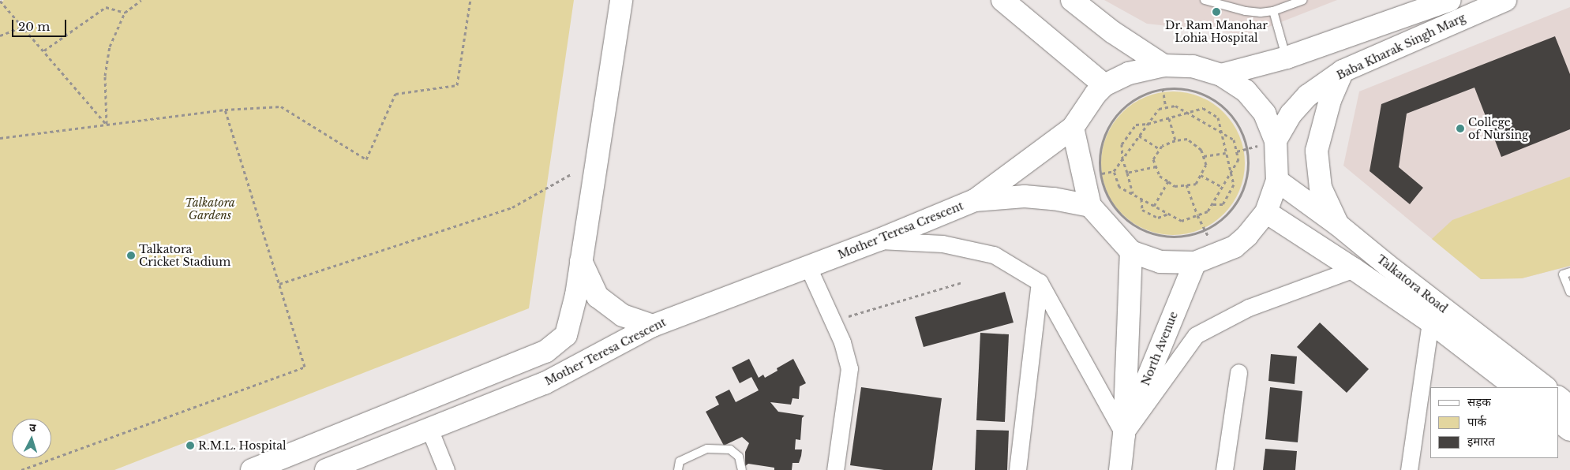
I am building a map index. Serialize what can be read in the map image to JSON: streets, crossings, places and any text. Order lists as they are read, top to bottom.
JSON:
{
  "streets": {
    "main road": [
      "Baba Kharak Singh Marg",
      "Mother Teresa Crescent",
      "Talkatora Road",
      "North Avenue"
    ]
  },
  "parks": ["Talkatora Gardens"],
  "places": [
    "Dr. Ram Manohar Lohia Hospital",
    "College of Nursing",
    "Talkatora Cricket Stadium",
    "R.M.L. Hospital"
  ],
  "legend": ["सड़क", "पार्क", "इमारत"],
  "scale_bar": "20 m",
  "north": "top"
}
